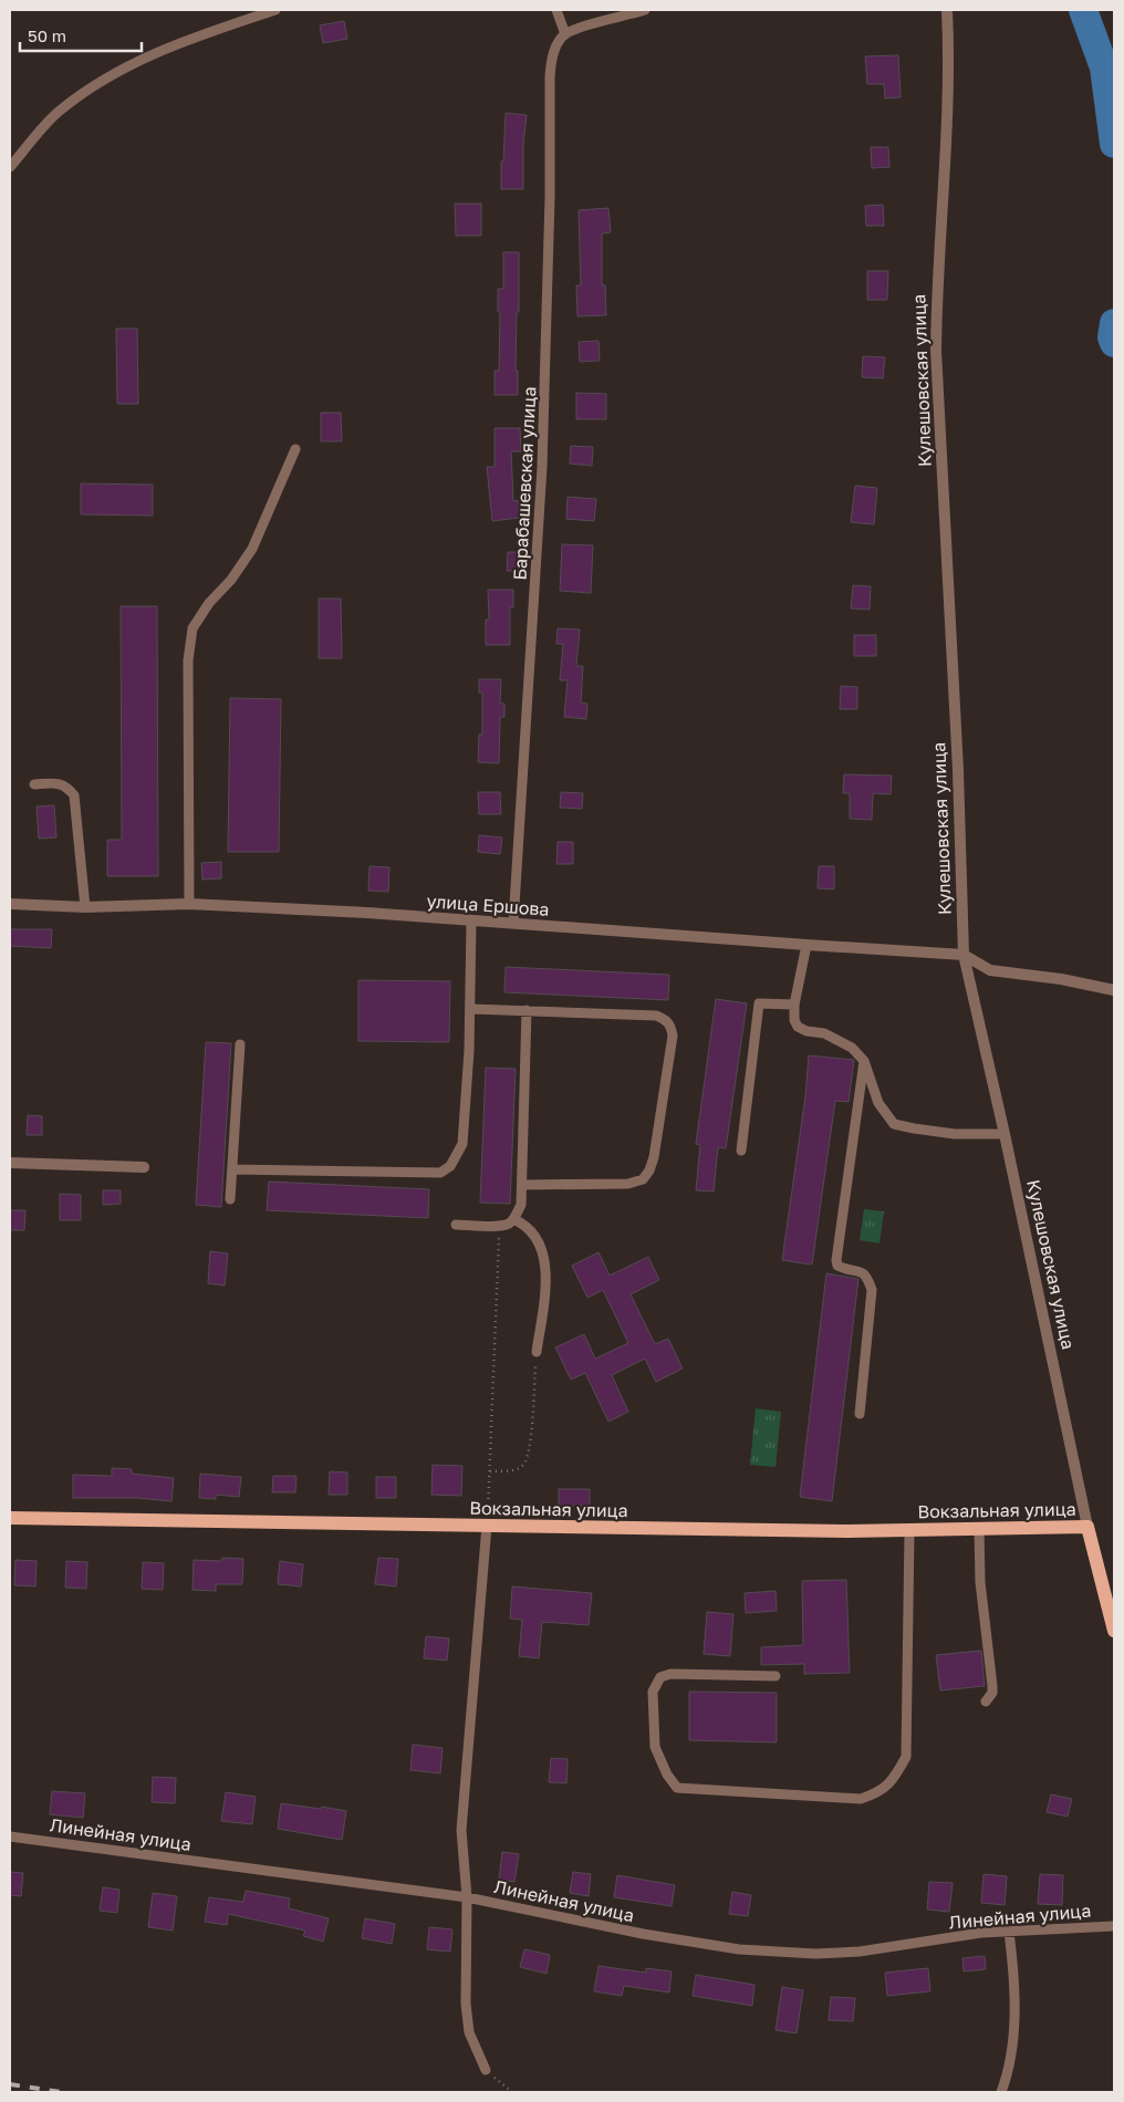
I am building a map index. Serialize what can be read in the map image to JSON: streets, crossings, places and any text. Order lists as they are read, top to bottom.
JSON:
{
  "streets": {
    "main road": ["Кулешовская улица", "Вокзальная улица"],
    "street": ["улица Ершова"],
    "lane": ["Барабашевская улица", "Линейная улица"]
  },
  "crossings": [
    ["Кулешовская улица", "улица Ершова"],
    ["Кулешовская улица", "Вокзальная улица"],
    ["Барабашевская улица", "улица Ершова"]
  ],
  "scale_bar": "50 m"
}
